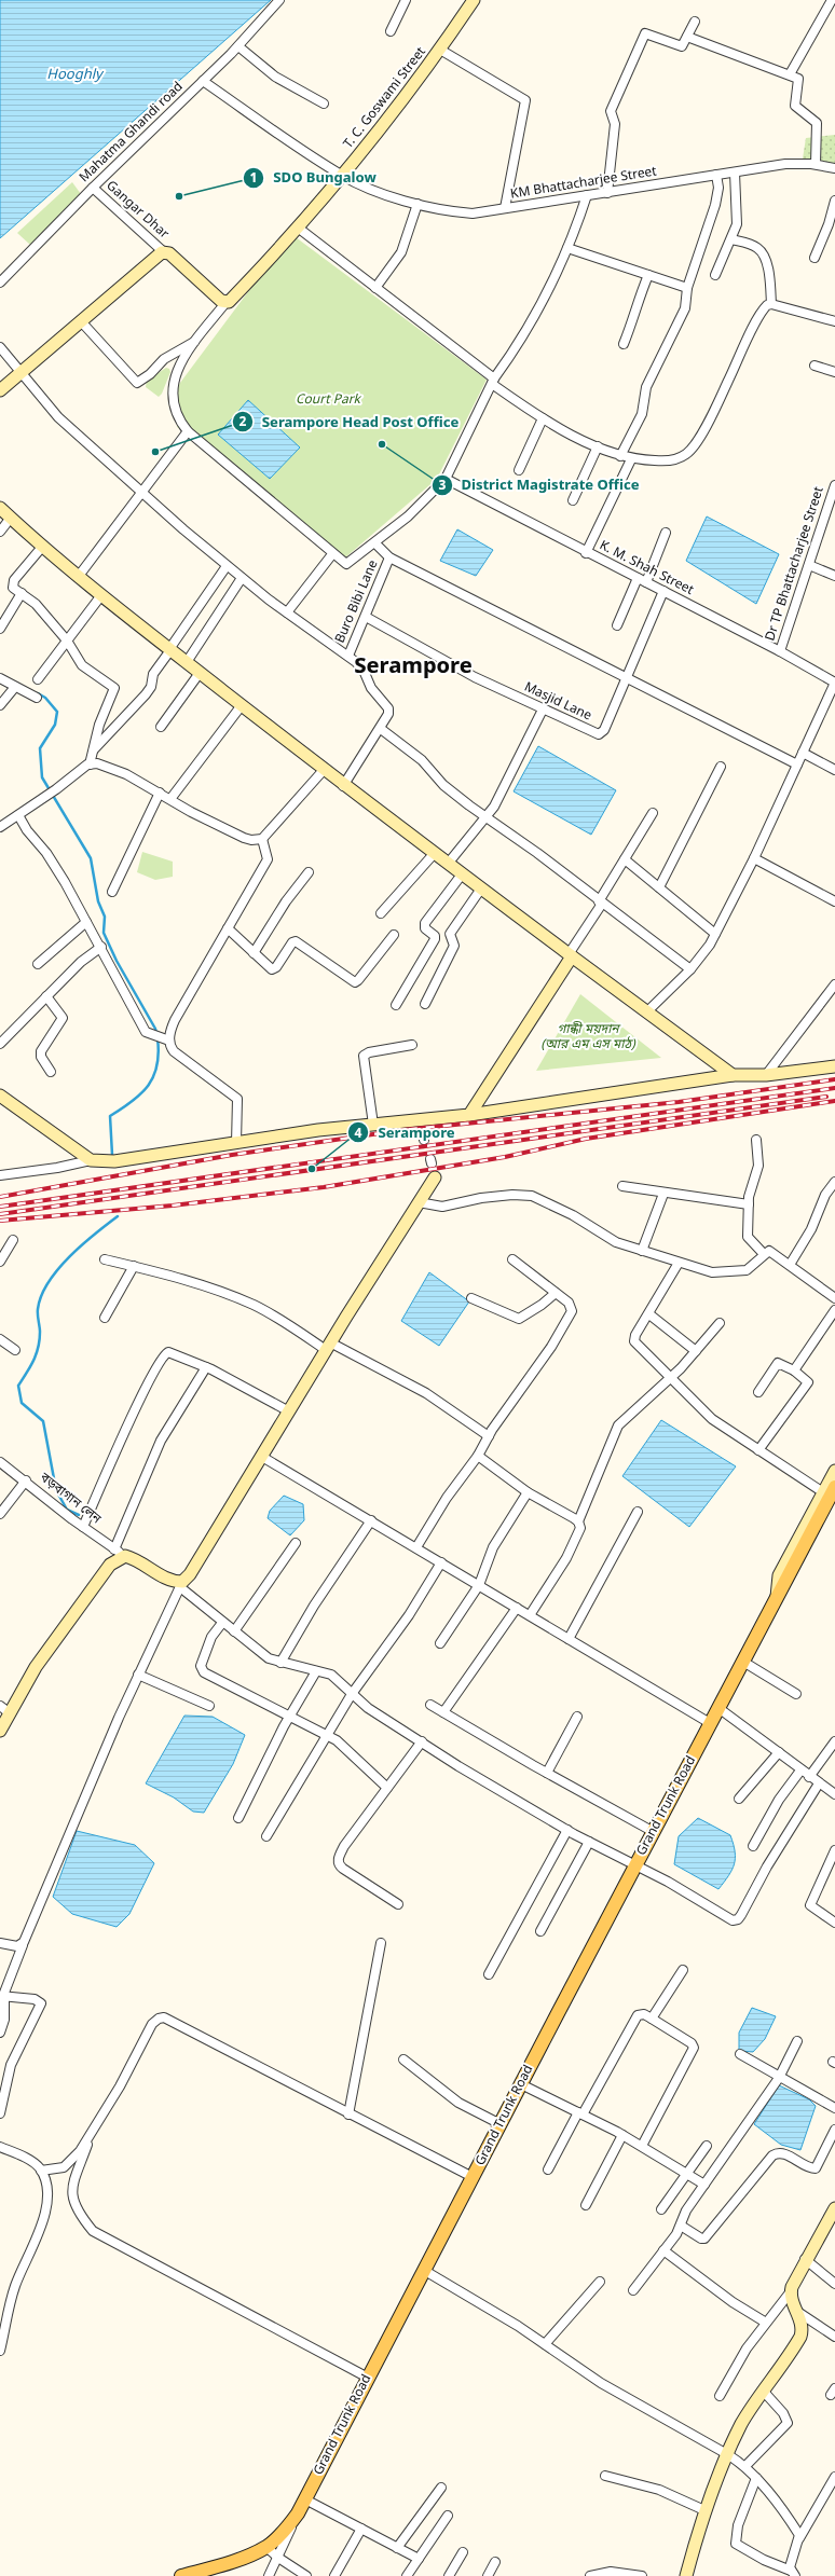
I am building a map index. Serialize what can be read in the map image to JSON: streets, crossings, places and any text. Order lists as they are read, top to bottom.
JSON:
{
  "streets": {
    "main road": ["Grand Trunk Road"],
    "street": [
      "T. C. Goswami Street",
      "Mahatma Ghandi road",
      "KM Bhattacharjee Street",
      "Gangar Dhar",
      "Dr TP Bhattacharjee Street",
      "K. M. Shah Street",
      "Buro Bibi Lane",
      "Masjid Lane",
      "বড়বাগান লেন"
    ]
  },
  "crossings": [
    ["T. C. Goswami Street", "KM Bhattacharjee Street"],
    ["Mahatma Ghandi road", "KM Bhattacharjee Street"],
    ["Mahatma Ghandi road", "Gangar Dhar"],
    ["Dr TP Bhattacharjee Street", "K. M. Shah Street"],
    ["K. M. Shah Street", "Masjid Lane"],
    ["Buro Bibi Lane", "Masjid Lane"]
  ],
  "districts": ["Serampore"],
  "water": ["Hooghly"],
  "parks": ["Court Park", "গান্ধী ময়দান (আর এম এস মাঠ)"],
  "places": [
    "SDO Bungalow",
    "District Magistrate Office",
    "Serampore Head Post Office",
    "Serampore"
  ]
}
